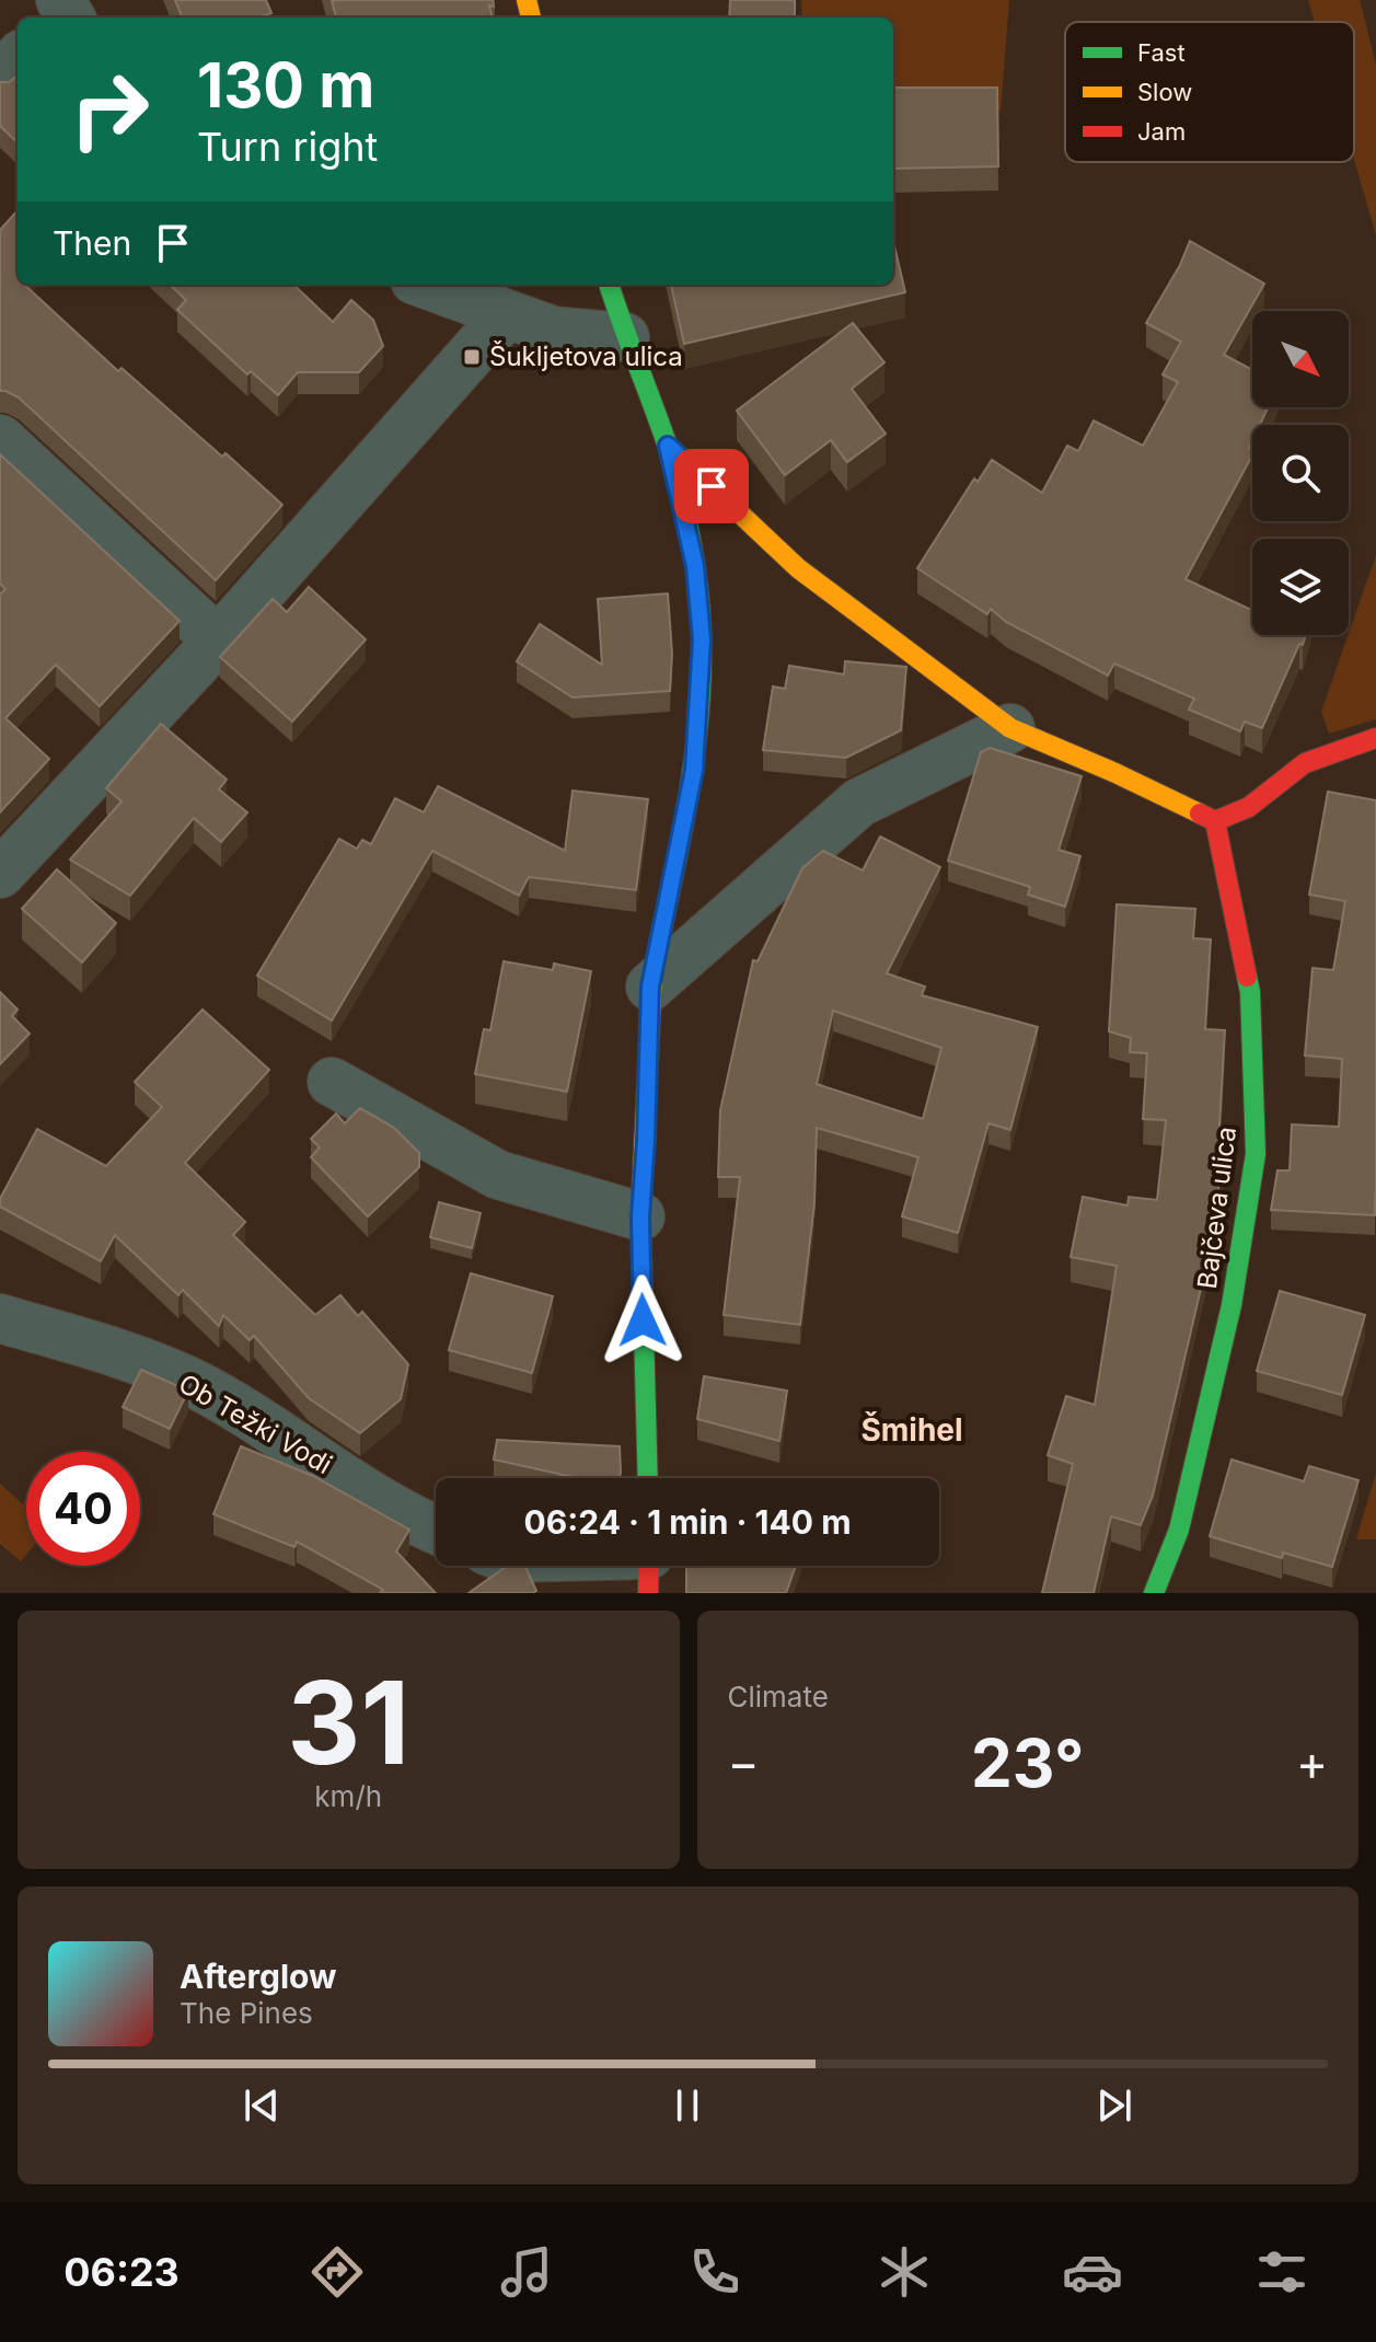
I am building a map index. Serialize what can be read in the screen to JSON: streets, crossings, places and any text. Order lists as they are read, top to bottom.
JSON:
{
  "streets": {
    "street": ["Bajčeva ulica", "Ob Težki Vodi"]
  },
  "districts": ["Šmihel"],
  "places": {
    "transit": ["Šukljetova ulica"]
  },
  "legend": ["Fast", "Slow", "Jam"],
  "north": "bottom right",
  "page": {
    "turn": ["130 m", "Turn right"],
    "then": "Then",
    "limit": "40",
    "trip": "06:24 · 1 min · 140 m",
    "tile": [
      ["31", "km/h"],
      "Climate"
    ],
    "heat": ["−", "23°", "+"],
    "song": ["Afterglow", "The Pines"],
    "tabs": "06:23"
  }
}
